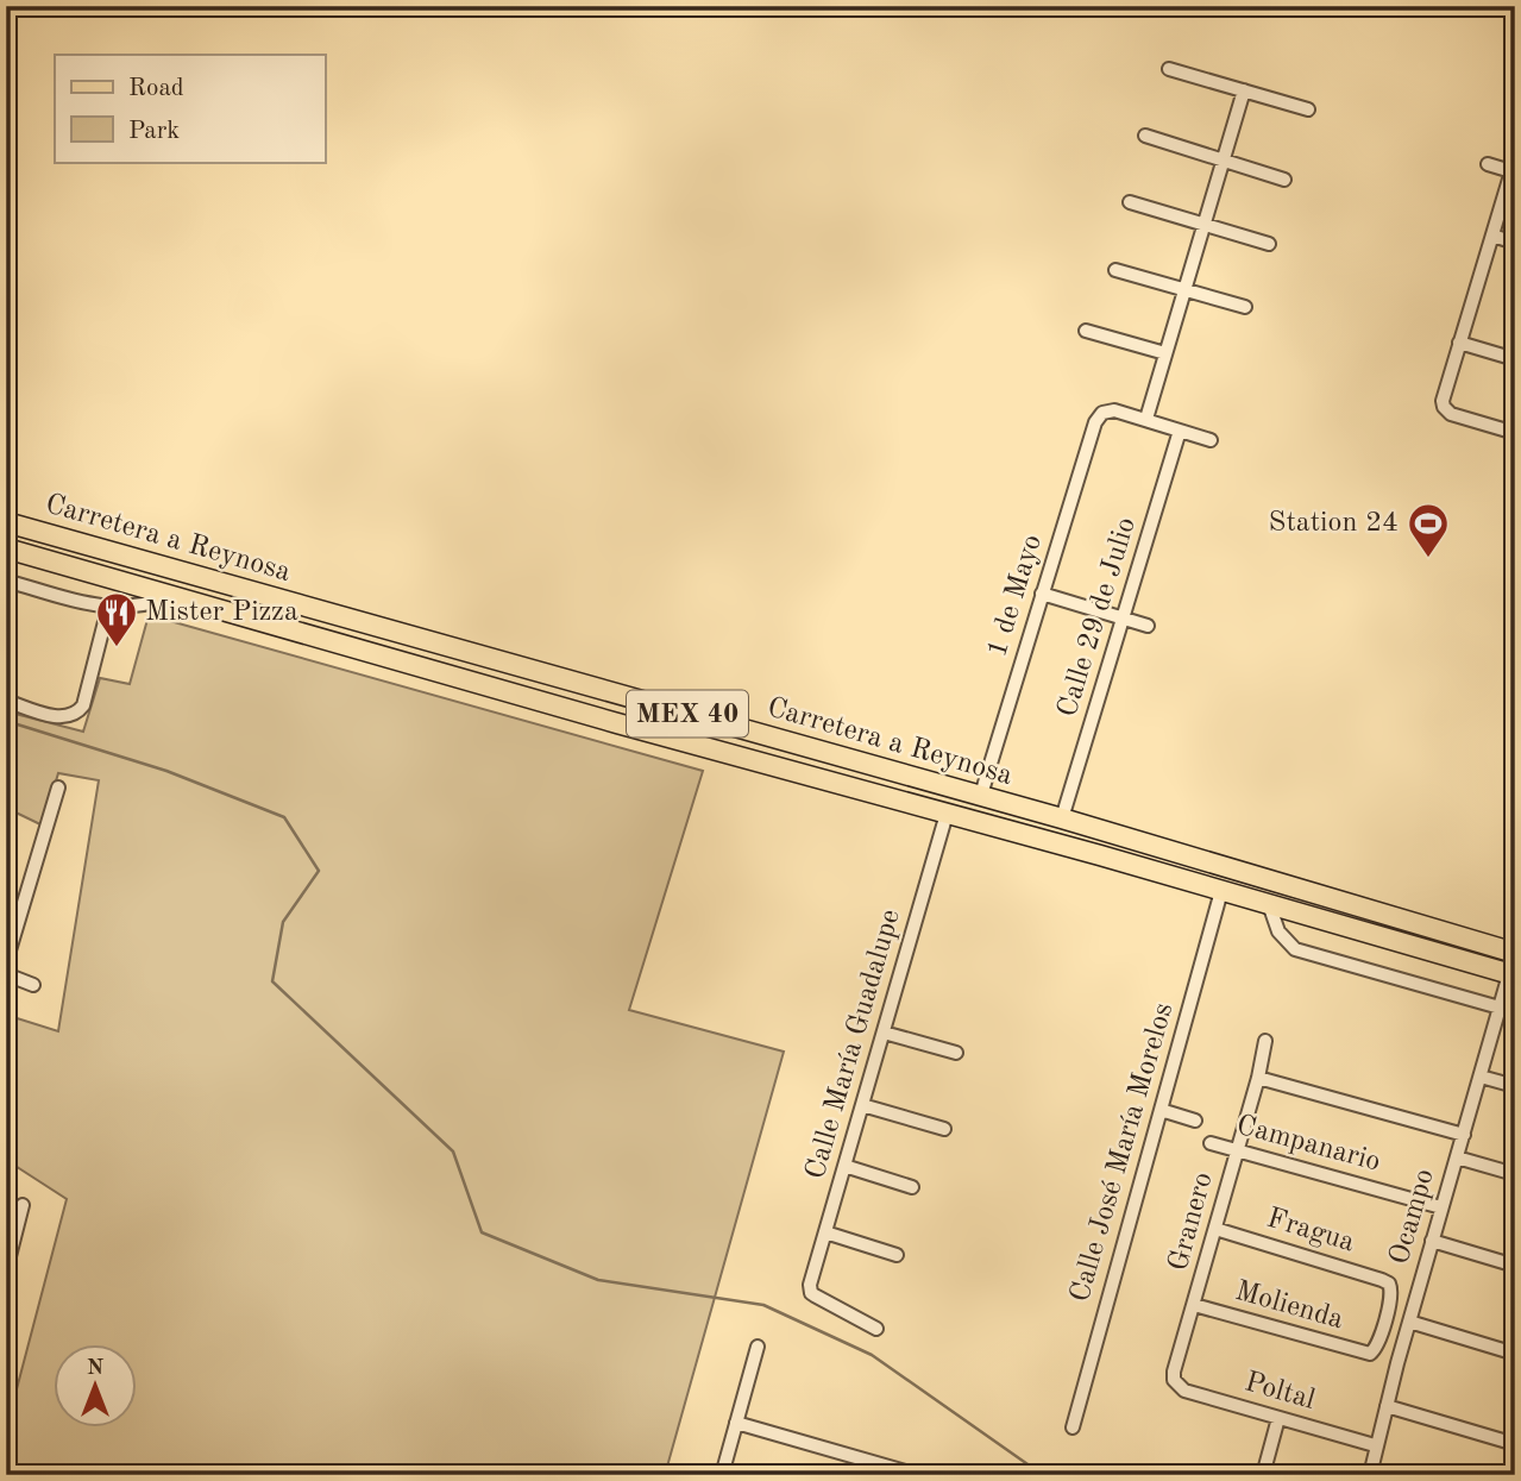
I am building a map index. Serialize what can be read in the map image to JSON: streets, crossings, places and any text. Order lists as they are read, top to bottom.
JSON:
{
  "streets": {
    "main road": ["Carretera a Reynosa", "MEX 40"],
    "street": [
      "1 de Mayo",
      "Calle 29 de Julio",
      "Calle María Guadalupe",
      "Campanario",
      "Calle José María Morelos",
      "Ocampo",
      "Granero",
      "Fragua",
      "Molienda",
      "Poltal"
    ]
  },
  "crossings": [
    ["Carretera a Reynosa", "1 de Mayo"],
    ["Carretera a Reynosa", "Calle 29 de Julio"],
    ["Carretera a Reynosa", "Calle María Guadalupe"],
    ["Carretera a Reynosa", "Calle José María Morelos"],
    ["Carretera a Reynosa", "Ocampo"],
    ["Campanario", "Ocampo"],
    ["Campanario", "Granero"],
    ["Ocampo", "Poltal"],
    ["Granero", "Fragua"],
    ["Granero", "Molienda"],
    ["Granero", "Poltal"],
    ["Fragua", "Molienda"]
  ],
  "places": {
    "sports": ["Station 24"],
    "restaurant": ["Mister Pizza"]
  },
  "legend": ["Road", "Park"],
  "north": "top"
}
